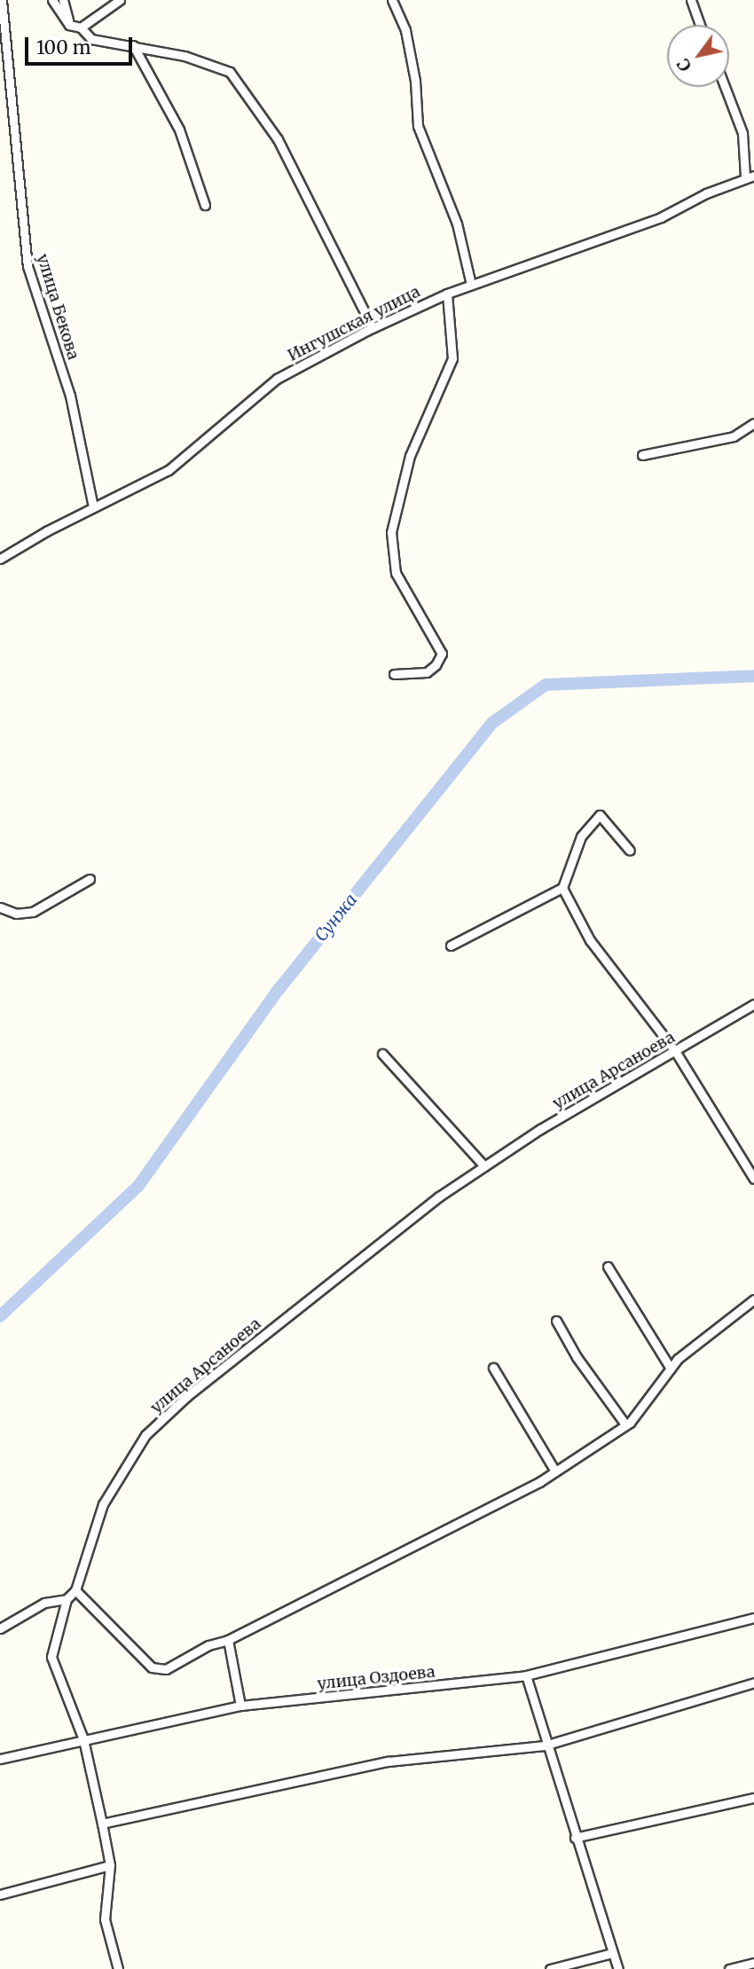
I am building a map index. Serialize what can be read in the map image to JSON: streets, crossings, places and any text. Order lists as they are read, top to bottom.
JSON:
{
  "streets": {
    "street": [
      "улица Бекова",
      "Ингушская улица",
      "улица Арсаноева",
      "улица Оздоева"
    ]
  },
  "crossings": [
    ["улица Бекова", "Ингушская улица"]
  ],
  "water": ["Сунжа"],
  "scale_bar": "100 m",
  "north": "bottom left"
}
